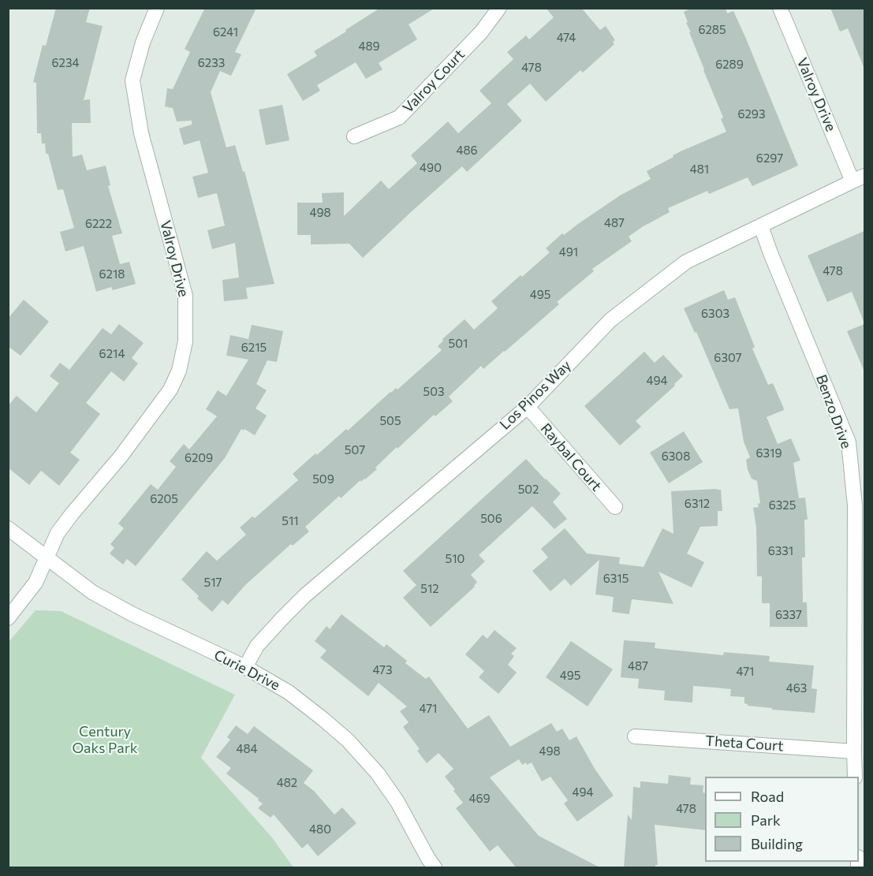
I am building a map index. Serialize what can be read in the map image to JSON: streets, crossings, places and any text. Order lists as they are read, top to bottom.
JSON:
{
  "streets": {
    "street": [
      "Valroy Court",
      "Valroy Drive",
      "Los Pinos Way",
      "Benzo Drive",
      "Raybal Court",
      "Curie Drive",
      "Theta Court"
    ]
  },
  "crossings": [
    ["Valroy Drive", "Los Pinos Way"],
    ["Valroy Drive", "Curie Drive"],
    ["Los Pinos Way", "Benzo Drive"],
    ["Los Pinos Way", "Raybal Court"],
    ["Los Pinos Way", "Curie Drive"],
    ["Benzo Drive", "Theta Court"]
  ],
  "parks": ["Century Oaks Park"],
  "house_numbers": [
    "6285",
    "6241",
    "474",
    "489",
    "6234",
    "6233",
    "6289",
    "478",
    "6293",
    "486",
    "6297",
    "490",
    "481",
    "498",
    "487",
    "6222",
    "491",
    "478",
    "6218",
    "495",
    "6303",
    "501",
    "6215",
    "6214",
    "6307",
    "494",
    "503",
    "505",
    "507",
    "6319",
    "6308",
    "6209",
    "509",
    "502",
    "6205",
    "6312",
    "6325",
    "506",
    "511",
    "6331",
    "510",
    "6315",
    "517",
    "512",
    "6337",
    "487",
    "473",
    "471",
    "495",
    "463",
    "471",
    "484",
    "498",
    "482",
    "494",
    "469",
    "478",
    "480"
  ],
  "legend": ["Road", "Park", "Building"]
}
